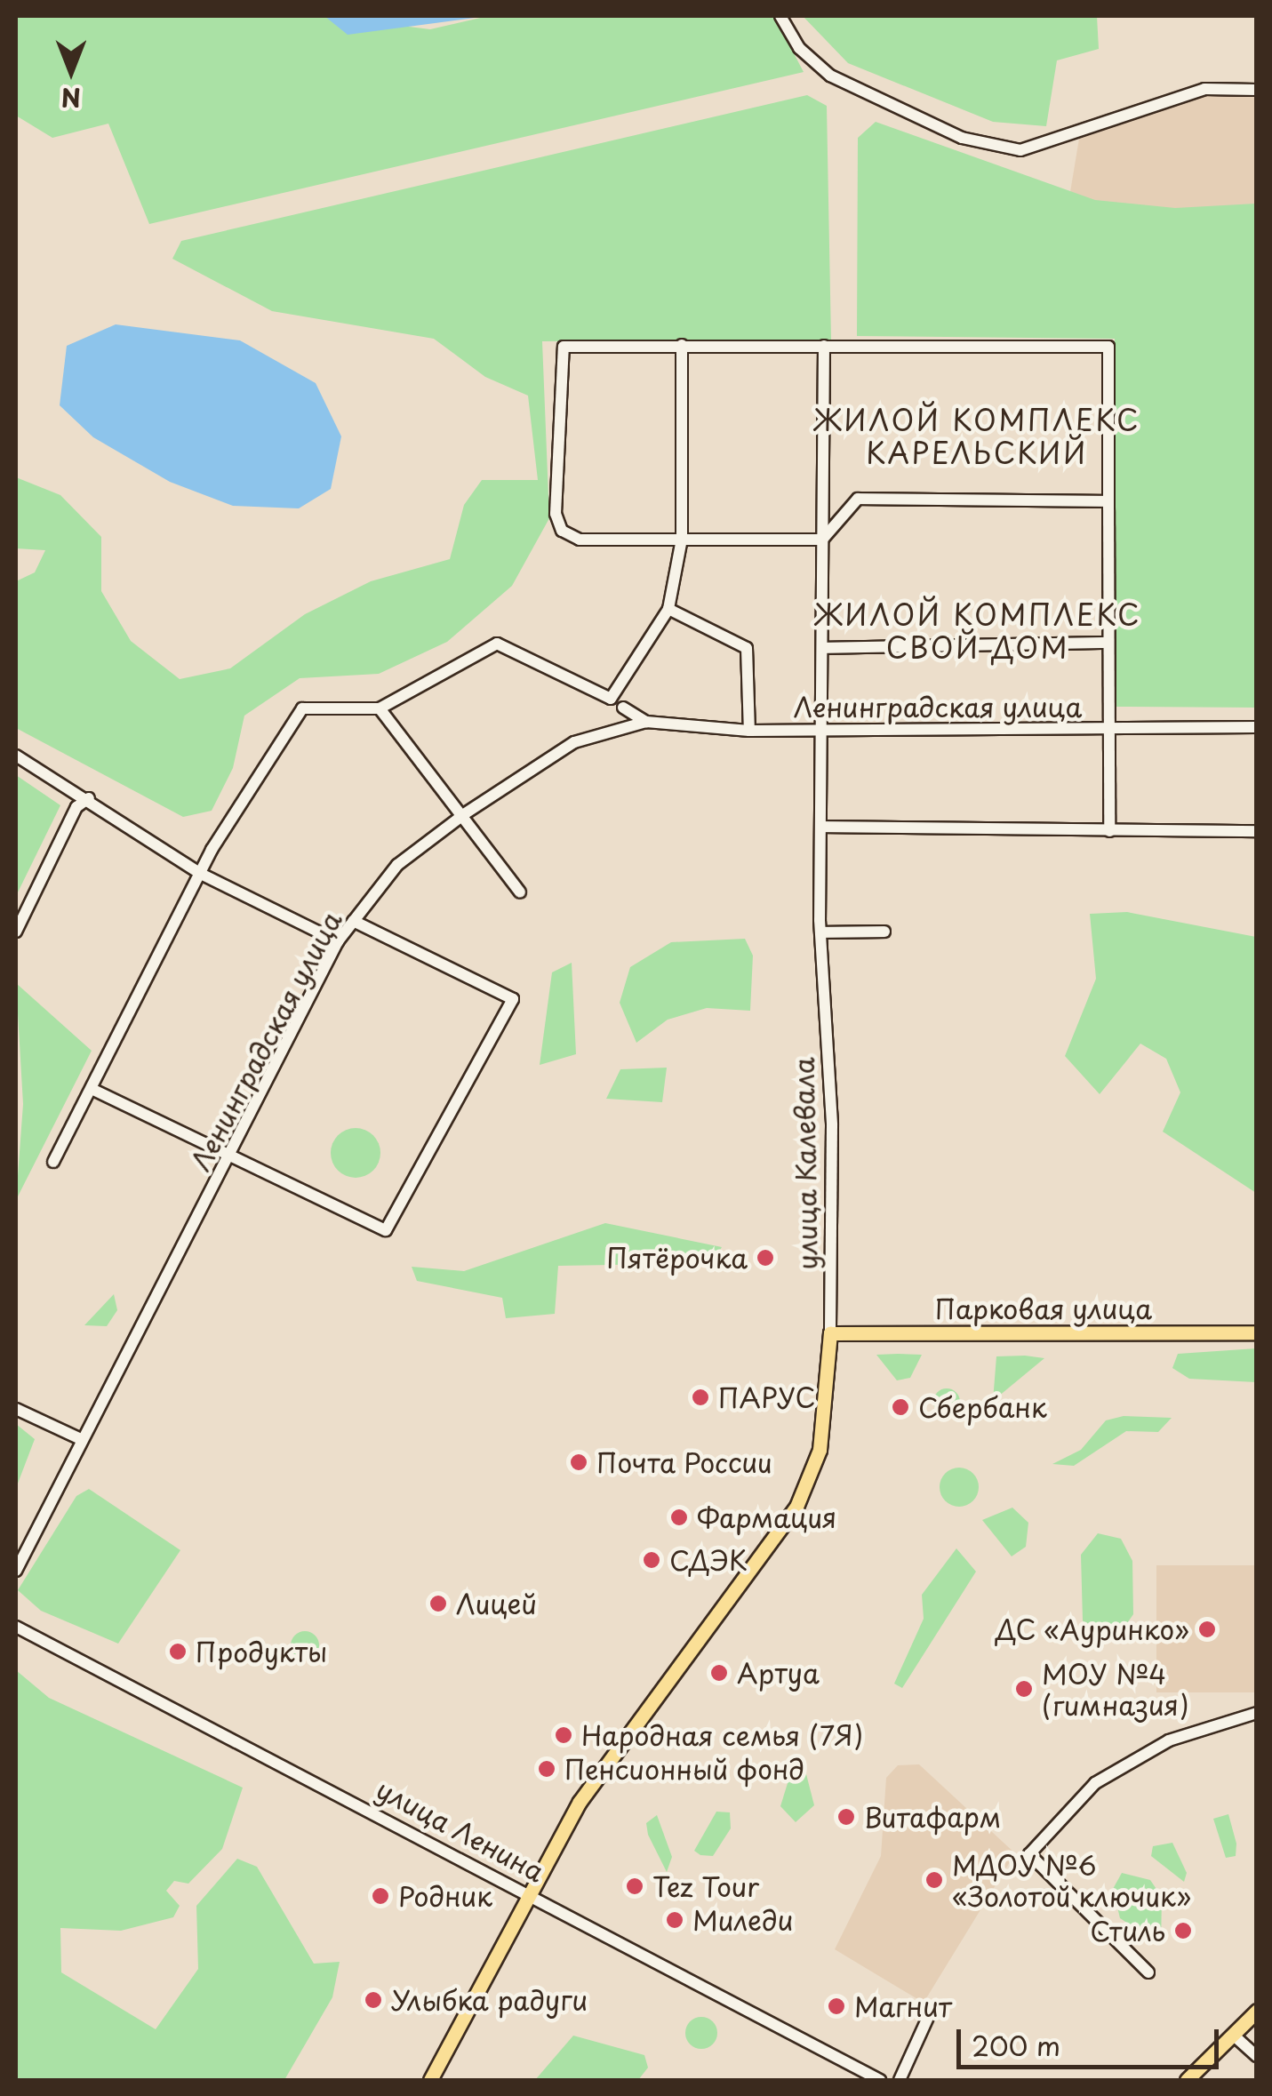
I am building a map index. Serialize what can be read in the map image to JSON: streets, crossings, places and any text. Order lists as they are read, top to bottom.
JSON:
{
  "streets": {
    "main road": ["улица Калевала", "Парковая улица"],
    "street": ["Ленинградская улица", "улица Ленина"]
  },
  "crossings": [
    ["Ленинградская улица", "улица Калевала"],
    ["улица Калевала", "Парковая улица"],
    ["улица Калевала", "улица Ленина"]
  ],
  "districts": ["ЖИЛОЙ КОМПЛЕКС КАРЕЛЬСКИЙ", "ЖИЛОЙ КОМПЛЕКС СВОЙ ДОМ"],
  "places": [
    "Пятёрочка",
    "ПАРУС",
    "Сбербанк",
    "Почта России",
    "Фармация",
    "СДЭК",
    "Лицей",
    "ДС «Ауринко»",
    "Продукты",
    "Артуа",
    "МОУ №4 (гимназия)",
    "Народная семья (7Я)",
    "Пенсионный фонд",
    "Витафарм",
    "МДОУ №6 «Золотой ключик»",
    "Tez Tour",
    "Родник",
    "Миледи",
    "Стиль",
    "Улыбка радуги",
    "Магнит"
  ],
  "scale_bar": "200 m",
  "north": "bottom"
}
